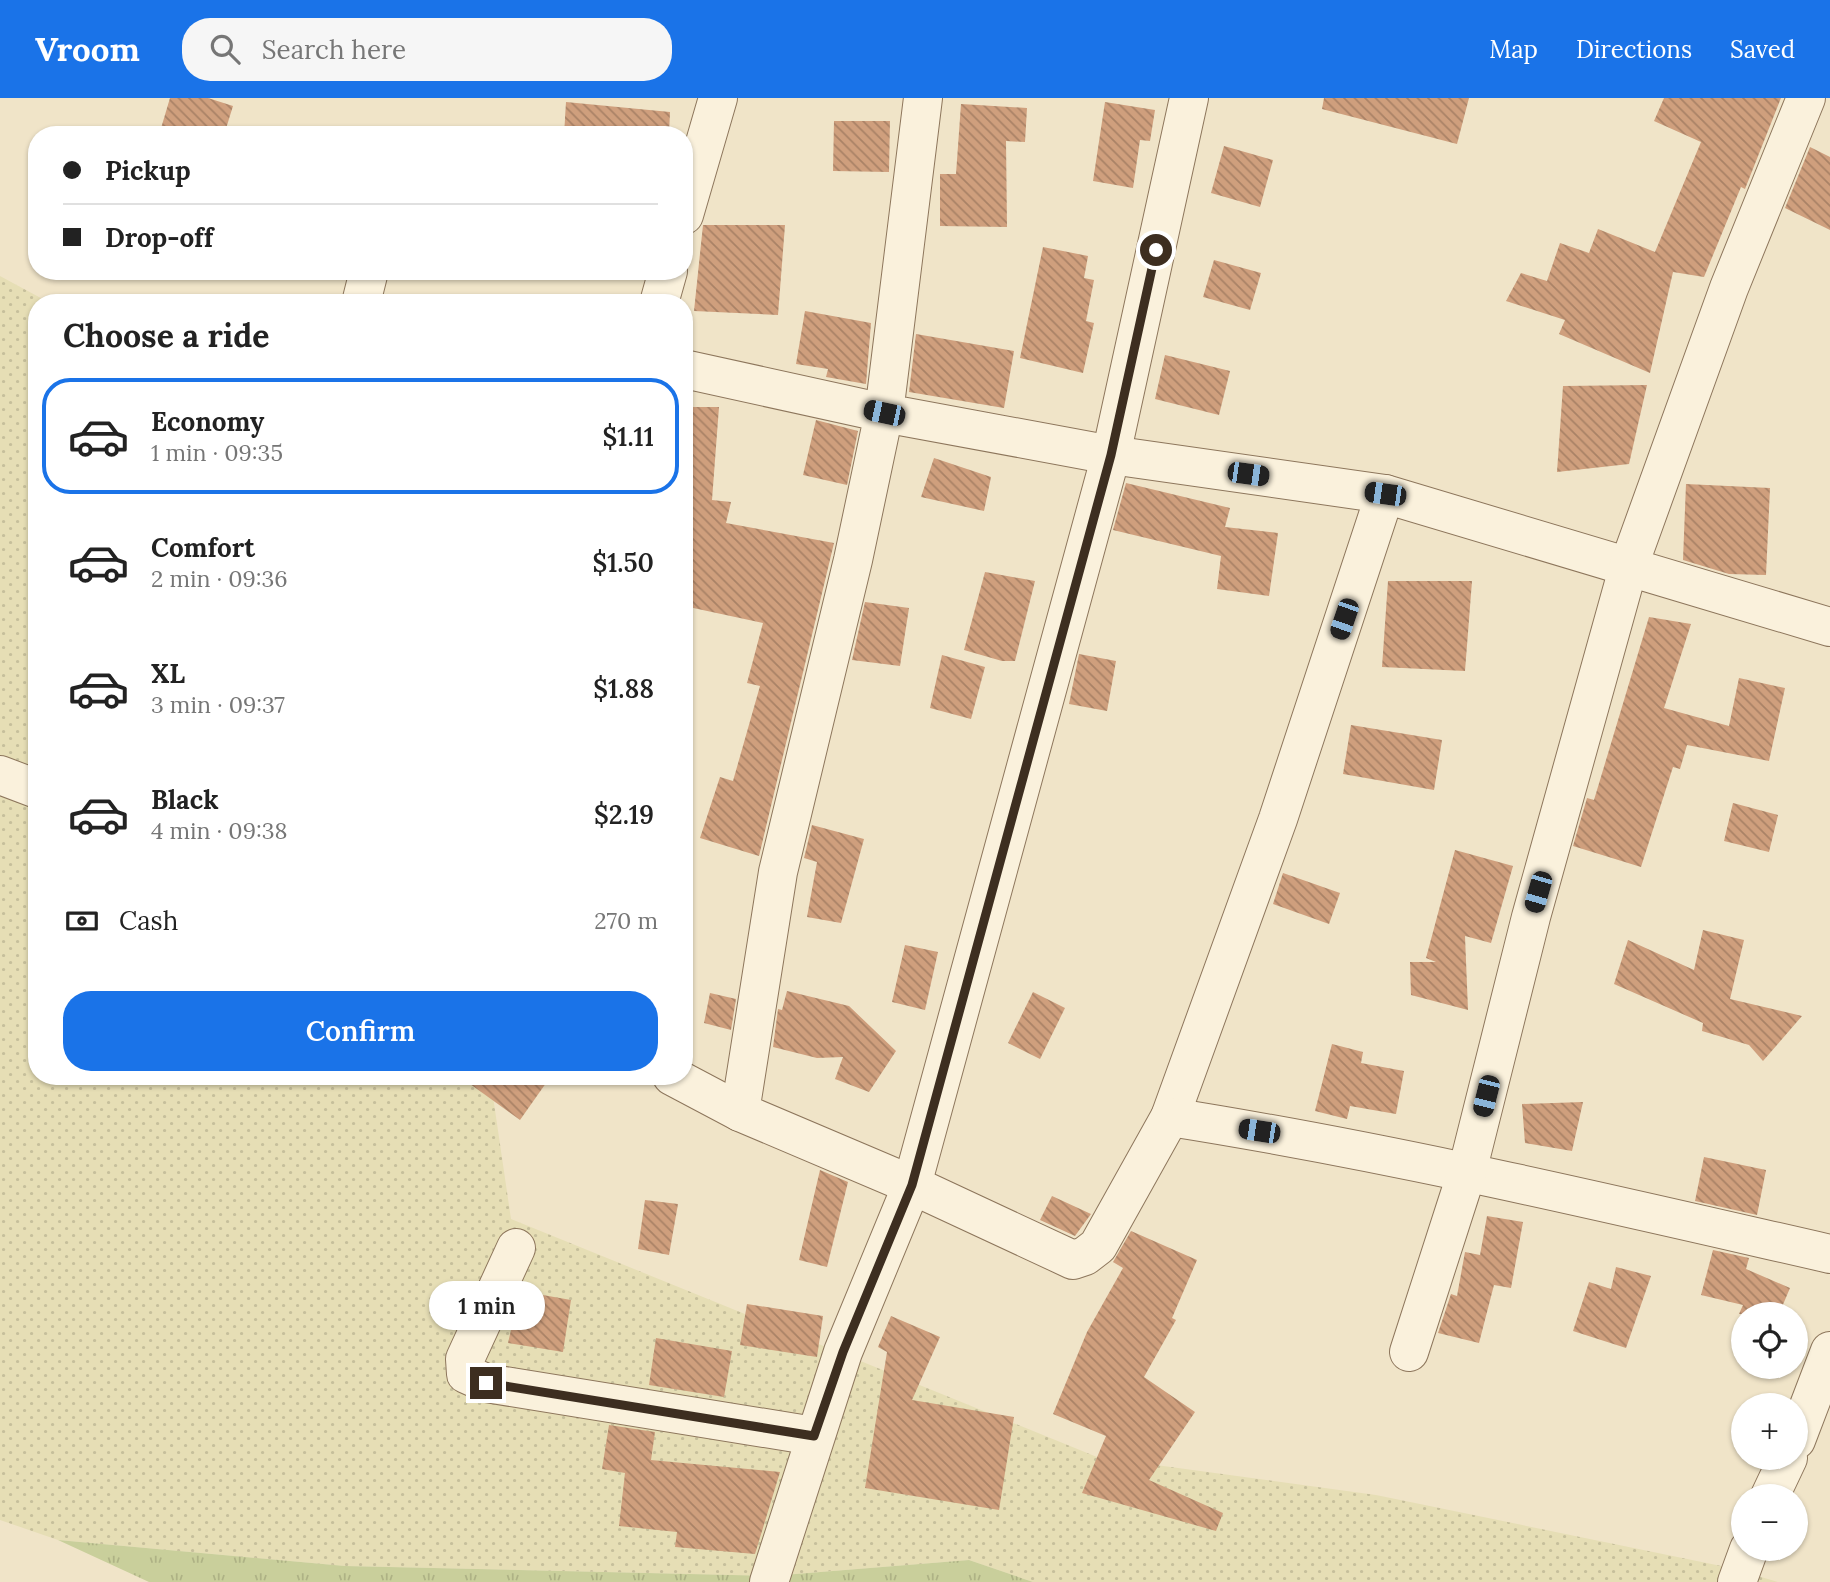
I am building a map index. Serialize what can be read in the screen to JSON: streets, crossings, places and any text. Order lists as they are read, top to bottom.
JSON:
{
  "page": {
    "header": "Vroom",
    "search": "Search here",
    "nav": ["Map", "Directions", "Saved"],
    "banner": ["Pickup", "Drop-off"],
    "heading": "Choose a ride",
    "list": [
      {
        "name": "Economy",
        "note": "1 min · 09:35",
        "value": "$1.11"
      },
      {
        "name": "Comfort",
        "note": "2 min · 09:36",
        "value": "$1.50"
      },
      {
        "name": "XL",
        "note": "3 min · 09:37",
        "value": "$1.88"
      },
      {
        "name": "Black",
        "note": "4 min · 09:38",
        "value": "$2.19"
      }
    ],
    "pay": ["Cash", "270 m"],
    "buttons": "Confirm",
    "bubble": "1 min",
    "map_buttons": ["+", "−"]
  }
}
